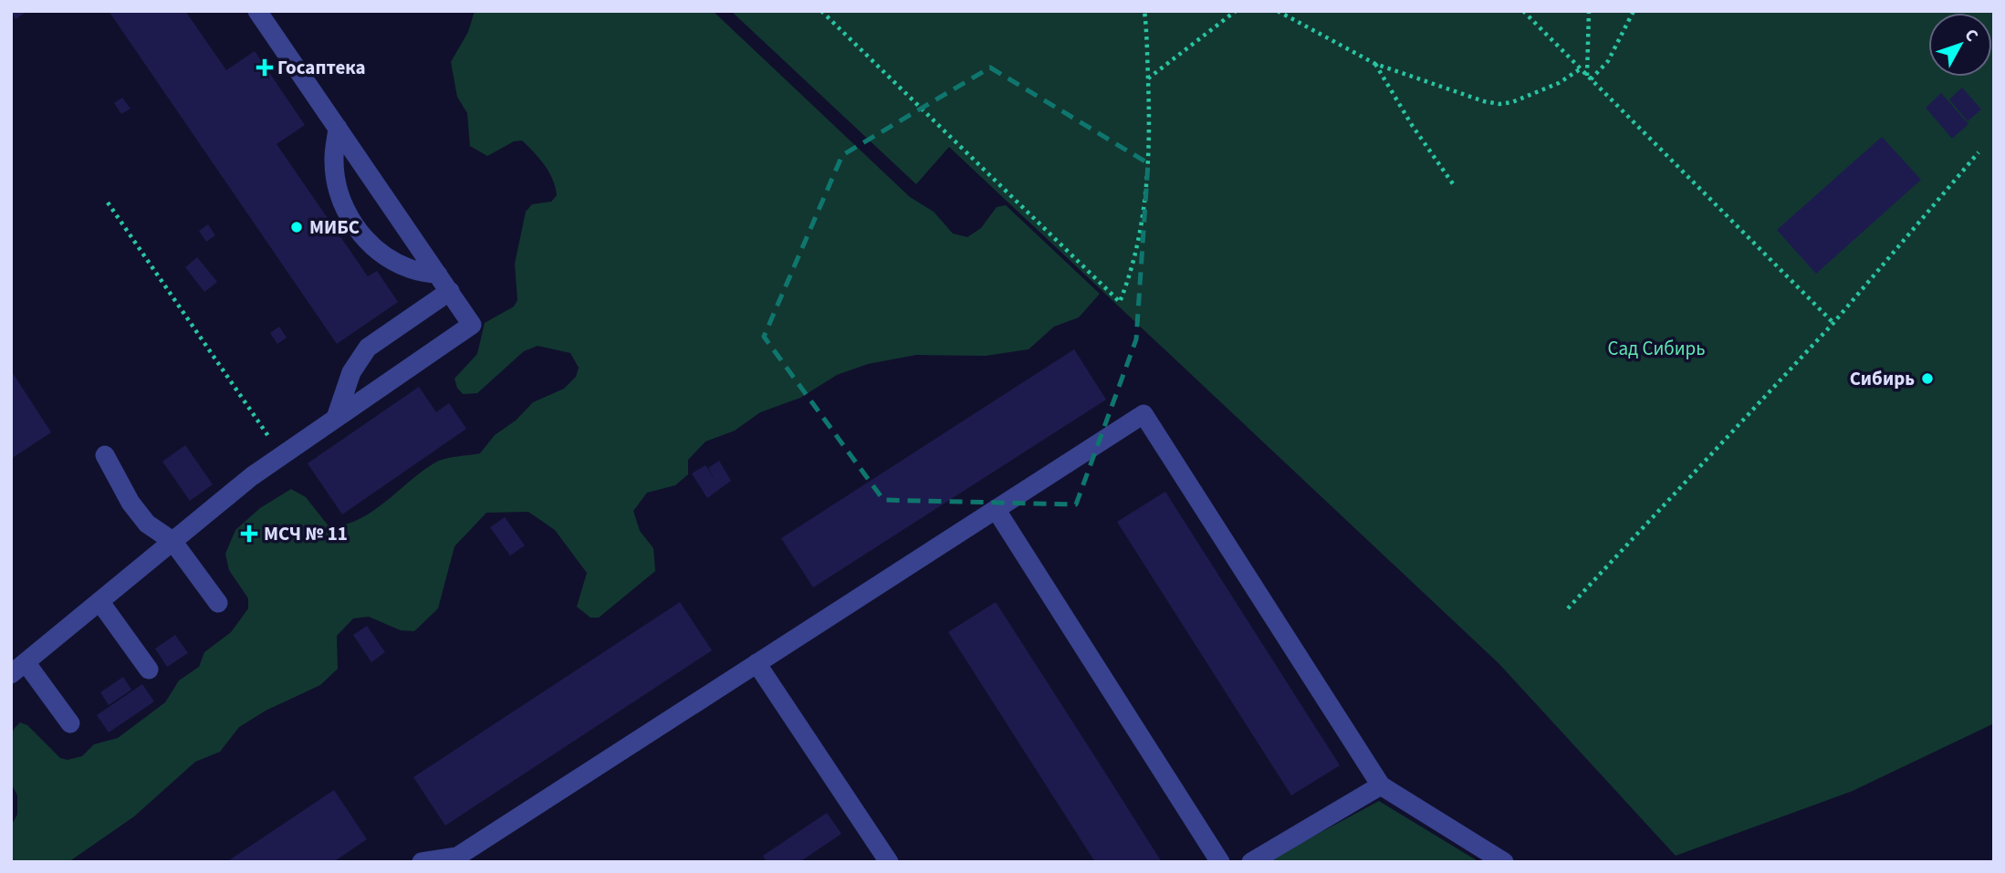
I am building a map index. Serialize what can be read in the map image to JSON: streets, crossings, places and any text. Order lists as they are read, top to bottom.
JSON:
{
  "parks": ["Сад Сибирь"],
  "places": {
    "health": ["Госаптека", "МСЧ № 11"],
    "other": ["МИБС", "Сибирь"]
  },
  "north": "top right"
}
